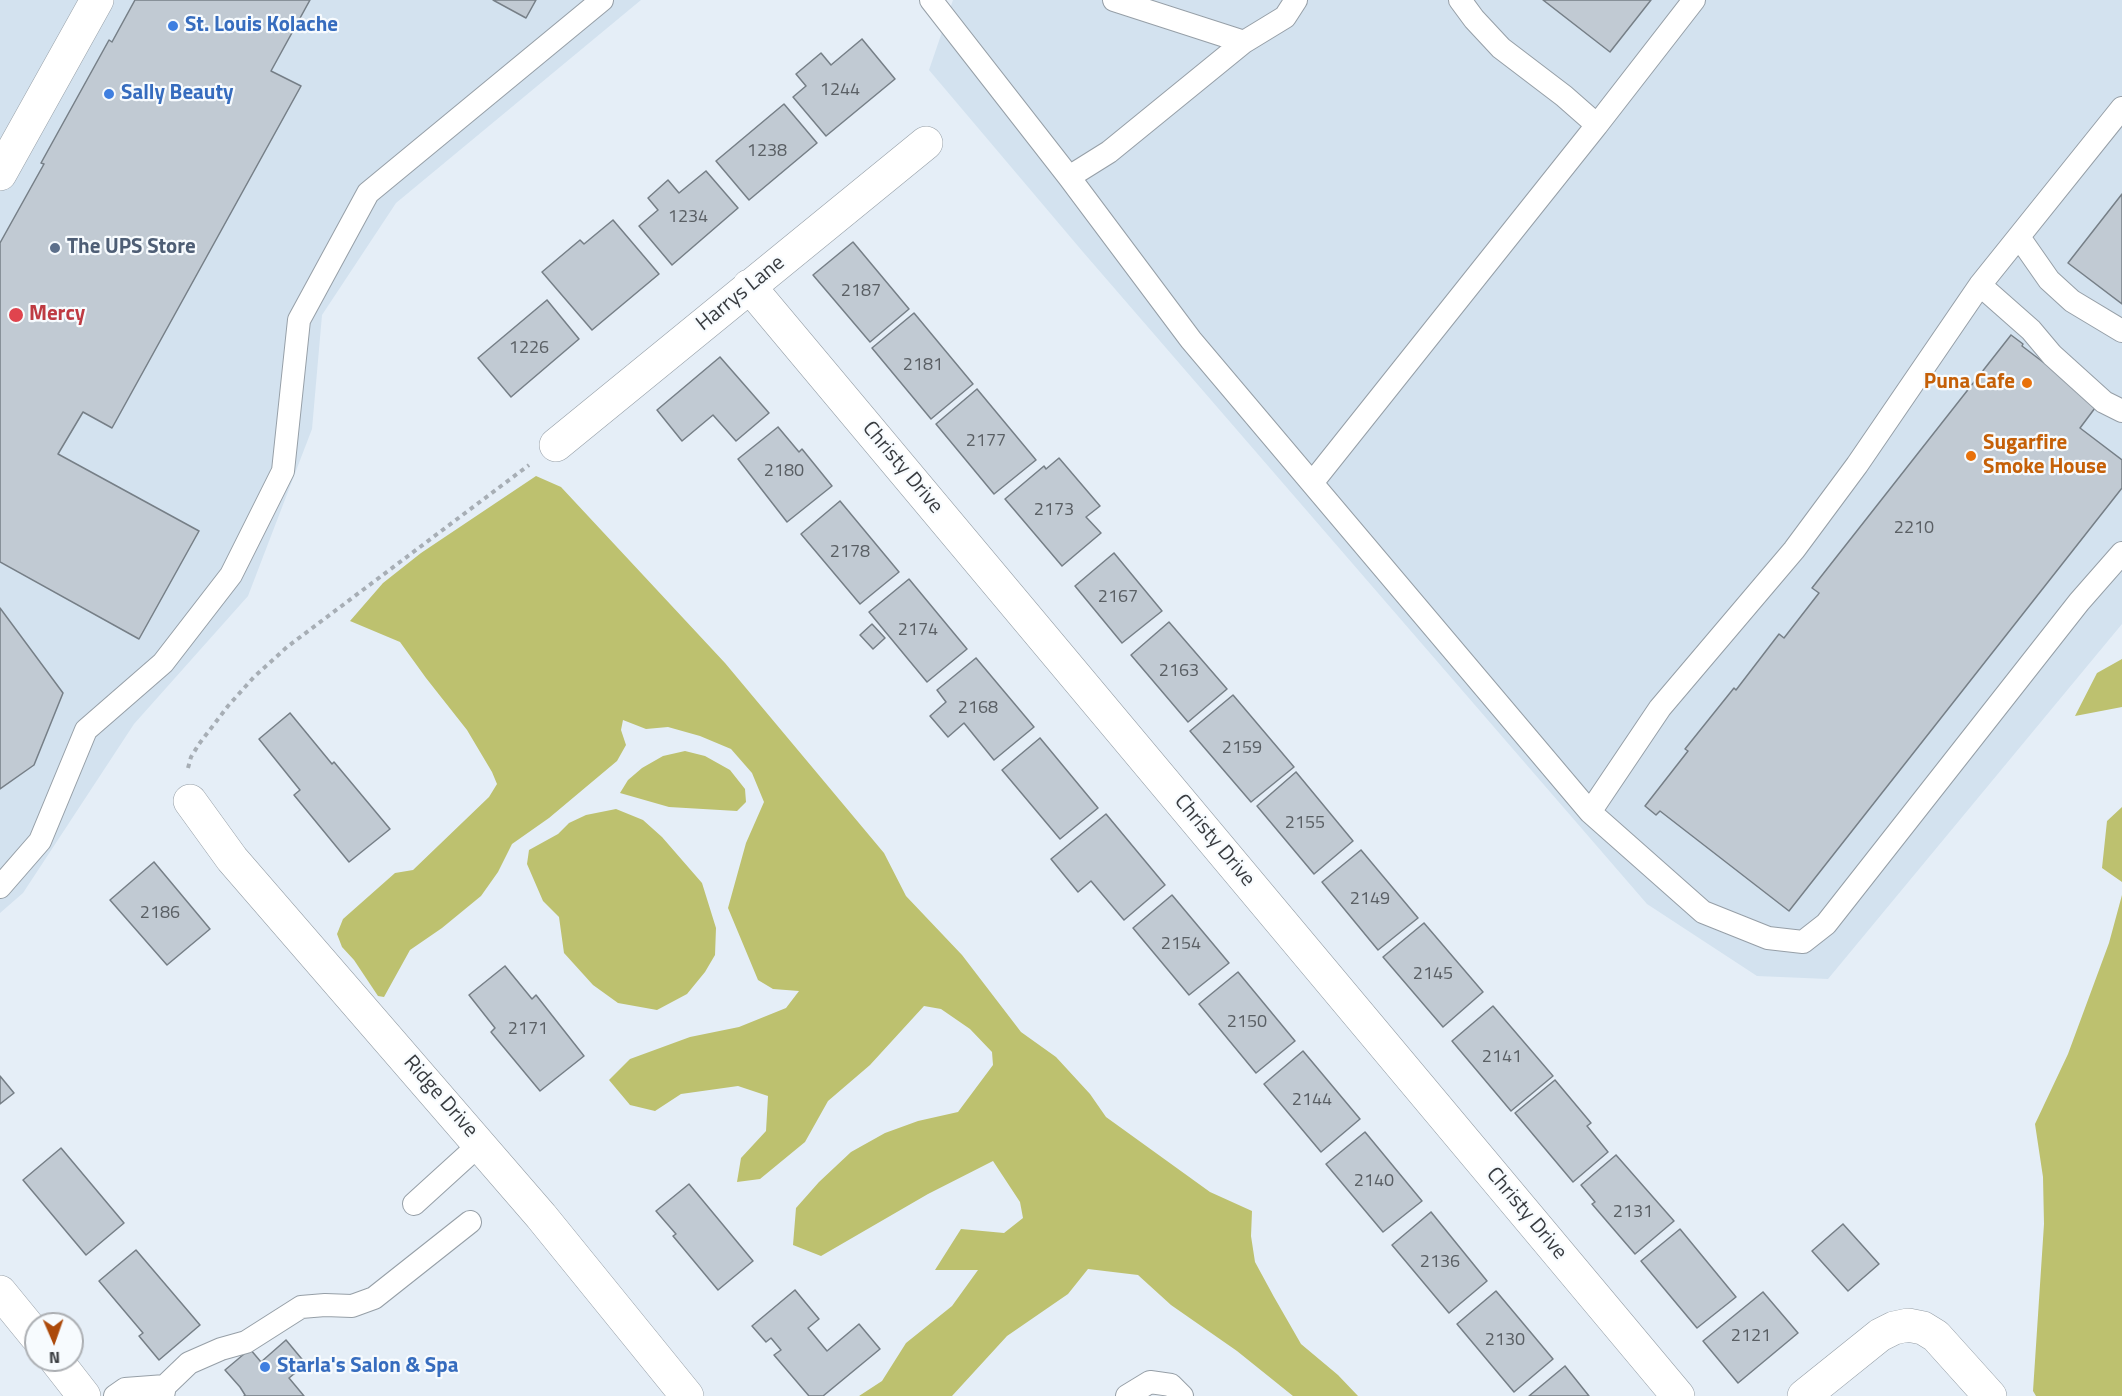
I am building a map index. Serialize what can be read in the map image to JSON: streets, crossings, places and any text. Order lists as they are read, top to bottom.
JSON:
{
  "streets": {
    "street": ["Harrys Lane", "Christy Drive", "Ridge Drive"]
  },
  "crossings": [
    ["Harrys Lane", "Christy Drive"]
  ],
  "places": [
    "St. Louis Kolache",
    "Sally Beauty",
    "The UPS Store",
    "Mercy",
    "Puna Cafe",
    "Sugarfire Smoke House",
    "Starla's Salon & Spa"
  ],
  "house_numbers": [
    "1244",
    "1238",
    "1234",
    "2187",
    "1226",
    "2181",
    "2177",
    "2180",
    "2173",
    "2210",
    "2178",
    "2167",
    "2174",
    "2163",
    "2168",
    "2159",
    "2155",
    "2149",
    "2186",
    "2154",
    "2145",
    "2150",
    "2171",
    "2141",
    "2144",
    "2140",
    "2131",
    "2136",
    "2121",
    "2130"
  ],
  "north": "bottom"
}
